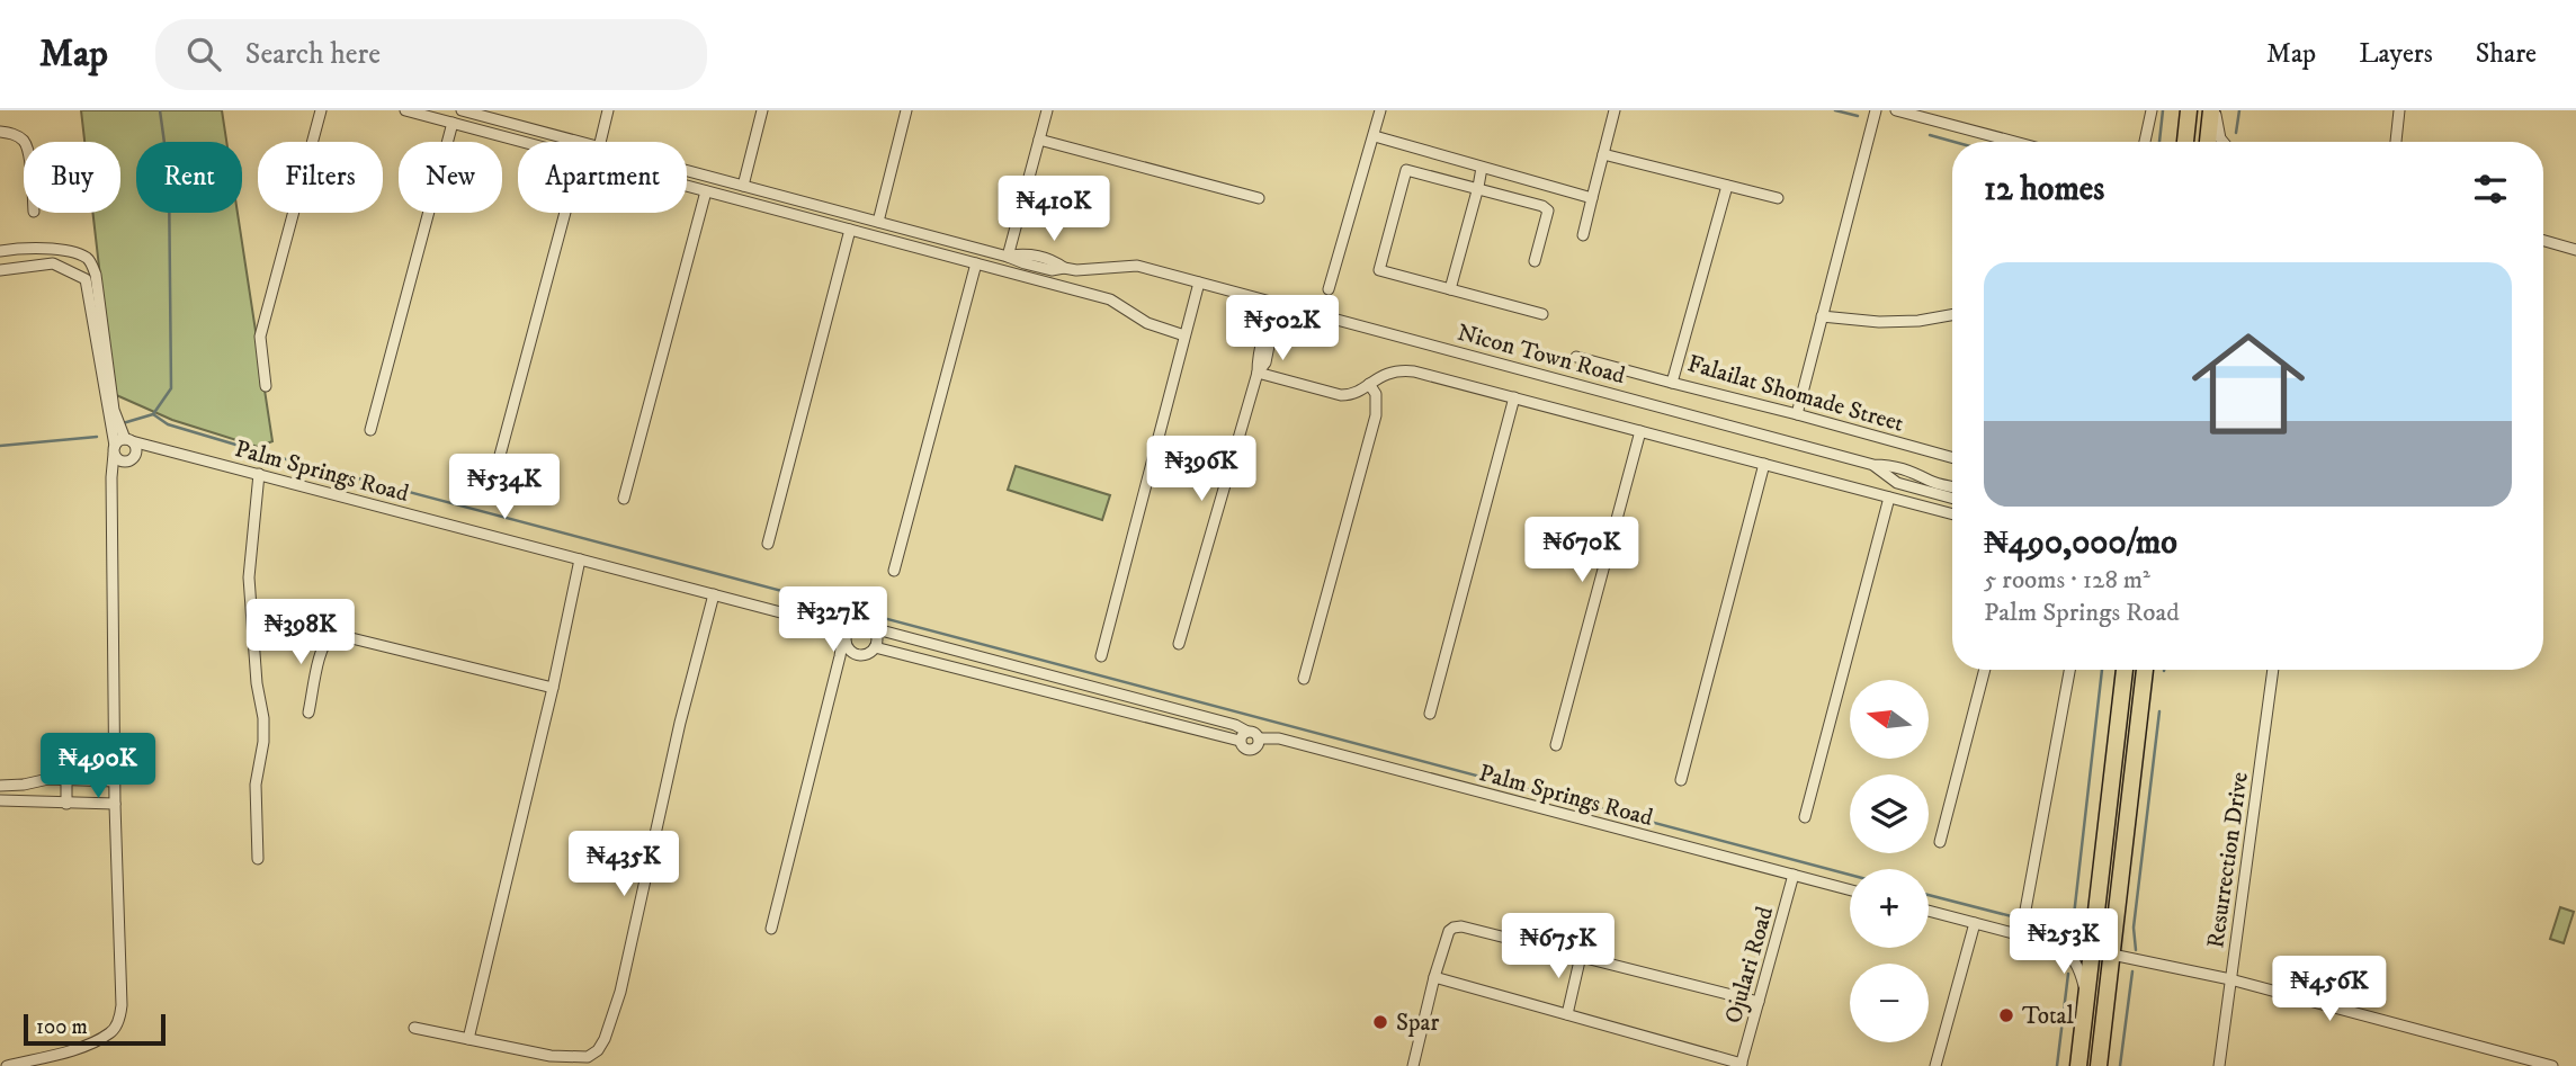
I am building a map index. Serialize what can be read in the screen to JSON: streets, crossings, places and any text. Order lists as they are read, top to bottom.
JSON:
{
  "streets": {
    "street": [
      "Nicon Town Road",
      "Falailat Shomade Street",
      "Palm Springs Road",
      "Resurrection Drive",
      "Ojulari Road"
    ]
  },
  "crossings": [
    ["Palm Springs Road", "Ojulari Road"]
  ],
  "places": ["Total", "Spar"],
  "scale_bar": "100 m",
  "north": "left",
  "page": {
    "header": "Map",
    "search": "Search here",
    "nav": ["Map", "Layers", "Share"],
    "chip": [
      "Buy",
      "Rent",
      "Filters",
      "New",
      "Apartment"
    ],
    "heading": "12 homes",
    "price": [
      "₦410K",
      "₦502K",
      "₦396K",
      "₦534K",
      "₦670K",
      "₦327K",
      "₦398K",
      "₦490K",
      "₦435K",
      "₦253K",
      "₦675K",
      "₦456K"
    ],
    "list": [
      {
        "name": "₦490,000/mo",
        "note": "5 rooms · 128 m² · Palm Springs Road"
      }
    ],
    "map_buttons": ["+", "−"],
    "scale": "100 m"
  }
}
